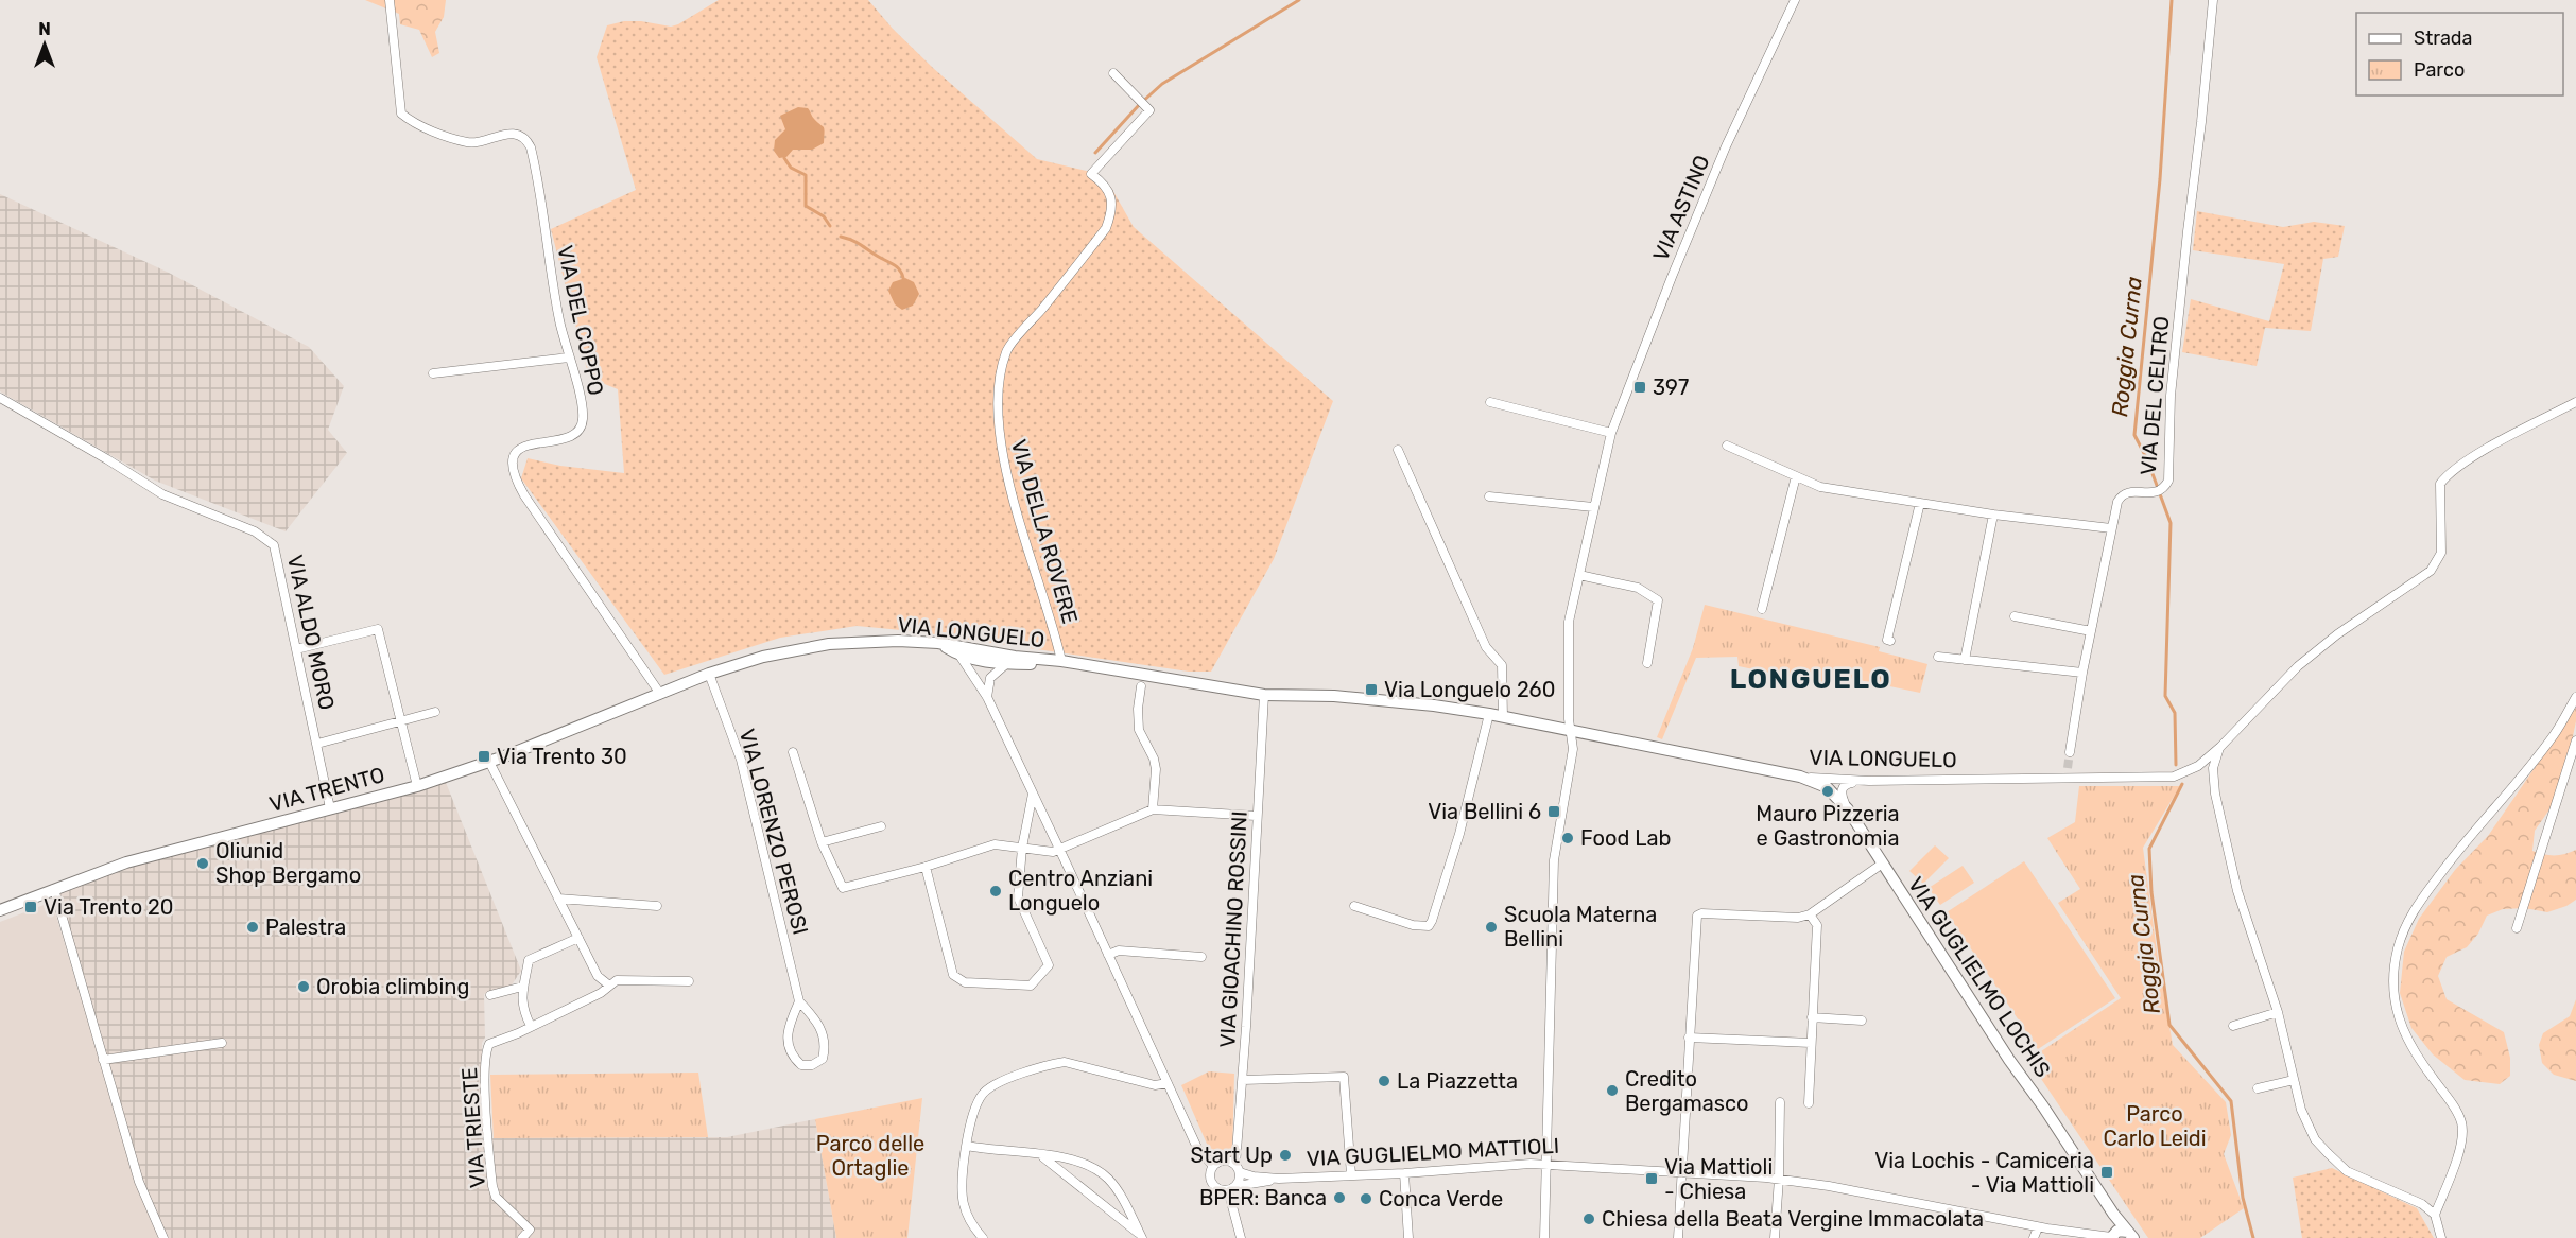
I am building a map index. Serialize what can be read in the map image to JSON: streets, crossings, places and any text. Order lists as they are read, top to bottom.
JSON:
{
  "streets": {
    "street": [
      "VIA ASTINO",
      "VIA DEL COPPO",
      "VIA DEL CELTRO",
      "VIA DELLA ROVERE",
      "VIA ALDO MORO",
      "VIA LONGUELO",
      "VIA TRENTO",
      "VIA LORENZO PEROSI",
      "VIA GIOACHINO ROSSINI",
      "VIA GUGLIELMO LOCHIS",
      "VIA TRIESTE",
      "VIA GUGLIELMO MATTIOLI"
    ]
  },
  "crossings": [
    ["VIA ASTINO", "VIA LONGUELO"],
    ["VIA ASTINO", "VIA GUGLIELMO MATTIOLI"],
    ["VIA DEL COPPO", "VIA LONGUELO"],
    ["VIA DEL COPPO", "VIA TRENTO"],
    ["VIA DELLA ROVERE", "VIA LONGUELO"],
    ["VIA ALDO MORO", "VIA TRENTO"],
    ["VIA LONGUELO", "VIA TRENTO"],
    ["VIA LONGUELO", "VIA LORENZO PEROSI"],
    ["VIA LONGUELO", "VIA GIOACHINO ROSSINI"],
    ["VIA LONGUELO", "VIA GUGLIELMO LOCHIS"],
    ["VIA GIOACHINO ROSSINI", "VIA GUGLIELMO MATTIOLI"],
    ["VIA GUGLIELMO LOCHIS", "VIA GUGLIELMO MATTIOLI"]
  ],
  "districts": ["LONGUELO"],
  "water": ["Roggia Curna"],
  "parks": ["Parco Carlo Leidi", "Parco delle Ortaglie"],
  "places": {
    "transit": [
      "397",
      "Via Longuelo 260",
      "Via Trento 30",
      "Via Bellini 6",
      "Via Trento 20",
      "Via Lochis - Camiceria - Via Mattioli",
      "Via Mattioli - Chiesa"
    ],
    "other": [
      "Mauro Pizzeria e Gastronomia",
      "Food Lab",
      "Oliunid Shop Bergamo",
      "Centro Anziani Longuelo",
      "Palestra",
      "Scuola Materna Bellini",
      "Orobia climbing",
      "La Piazzetta",
      "Credito Bergamasco",
      "Start Up",
      "BPER: Banca",
      "Conca Verde",
      "Chiesa della Beata Vergine Immacolata"
    ]
  },
  "legend": ["Strada", "Parco"],
  "north": "top"
}
